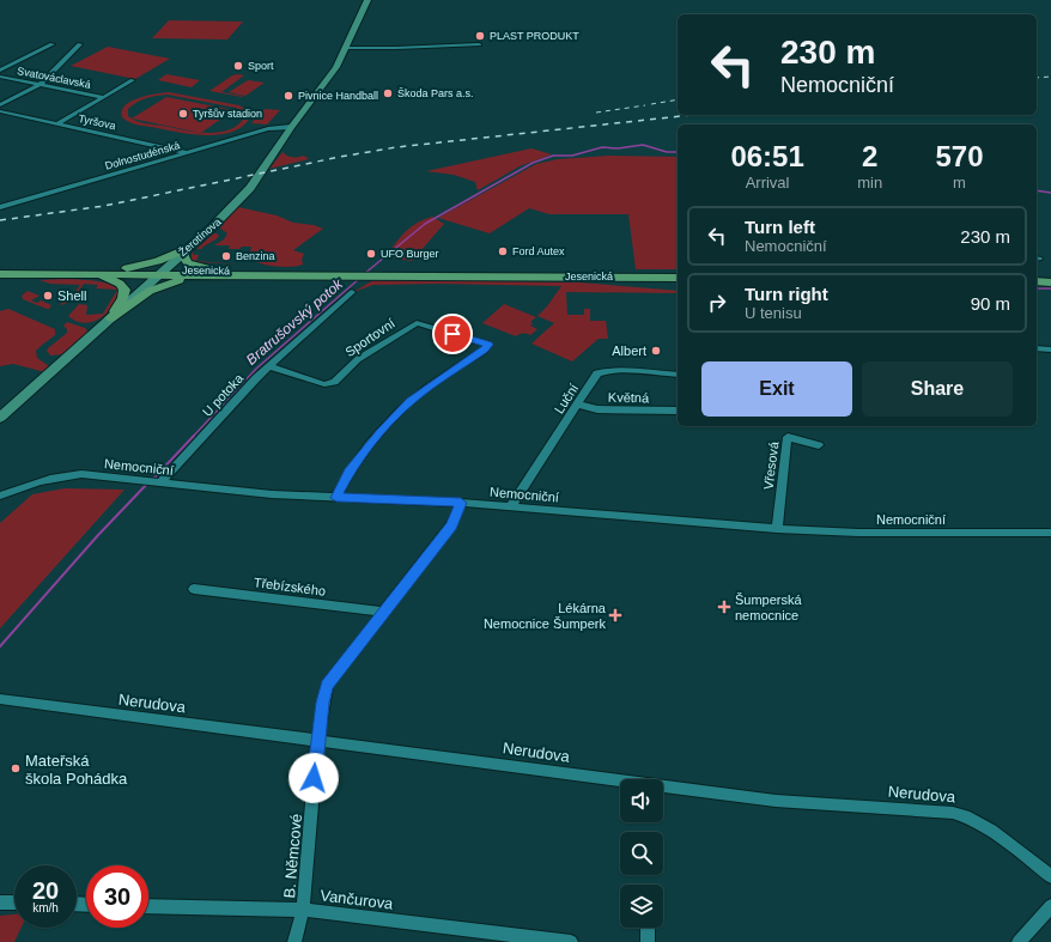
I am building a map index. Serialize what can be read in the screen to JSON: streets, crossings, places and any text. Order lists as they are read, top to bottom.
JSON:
{
  "streets": {
    "main road": ["Jesenická"],
    "street": [
      "Svatováclavská",
      "Tyršova",
      "Dolnostudénská",
      "Žerotínova",
      "Sportovní",
      "U potoka",
      "Květná",
      "Luční",
      "Vřesová",
      "Nemocniční",
      "Třebízského",
      "Nerudova",
      "B. Němcové",
      "Vančurova"
    ]
  },
  "crossings": [
    ["Tyršova", "Dolnostudénská"],
    ["Dolnostudénská", "Žerotínova"],
    ["Žerotínova", "Jesenická"],
    ["Sportovní", "U potoka"],
    ["Sportovní", "Nemocniční"],
    ["U potoka", "Nemocniční"],
    ["Květná", "Luční"],
    ["Luční", "Nemocniční"],
    ["Vřesová", "Nemocniční"],
    ["Nemocniční", "B. Němcové"],
    ["Třebízského", "B. Němcové"],
    ["Nerudova", "B. Němcové"],
    ["B. Němcové", "Vančurova"]
  ],
  "water": ["Bratrušovský potok"],
  "places": {
    "other": [
      "PLAST PRODUKT",
      "Sport",
      "Škoda Pars a.s.",
      "Pivnice Handball",
      "Tyršův stadion",
      "Ford Autex",
      "UFO Burger",
      "Benzina",
      "Shell",
      "Albert",
      "Mateřská škola Pohádka"
    ],
    "health": ["Šumperská nemocnice", "Lékárna Nemocnice Šumperk"]
  },
  "page": {
    "turn": ["230 m", "Nemocniční"],
    "eta": [
      "06:51",
      "Arrival",
      "2",
      "min",
      "570",
      "m"
    ],
    "list": [
      {
        "name": "Turn left",
        "note": "Nemocniční",
        "value": "230 m"
      },
      {
        "name": "Turn right",
        "note": "U tenisu",
        "value": "90 m"
      }
    ],
    "buttons": ["Exit", "Share"],
    "speed": "20 km/h",
    "limit": "30"
  }
}
